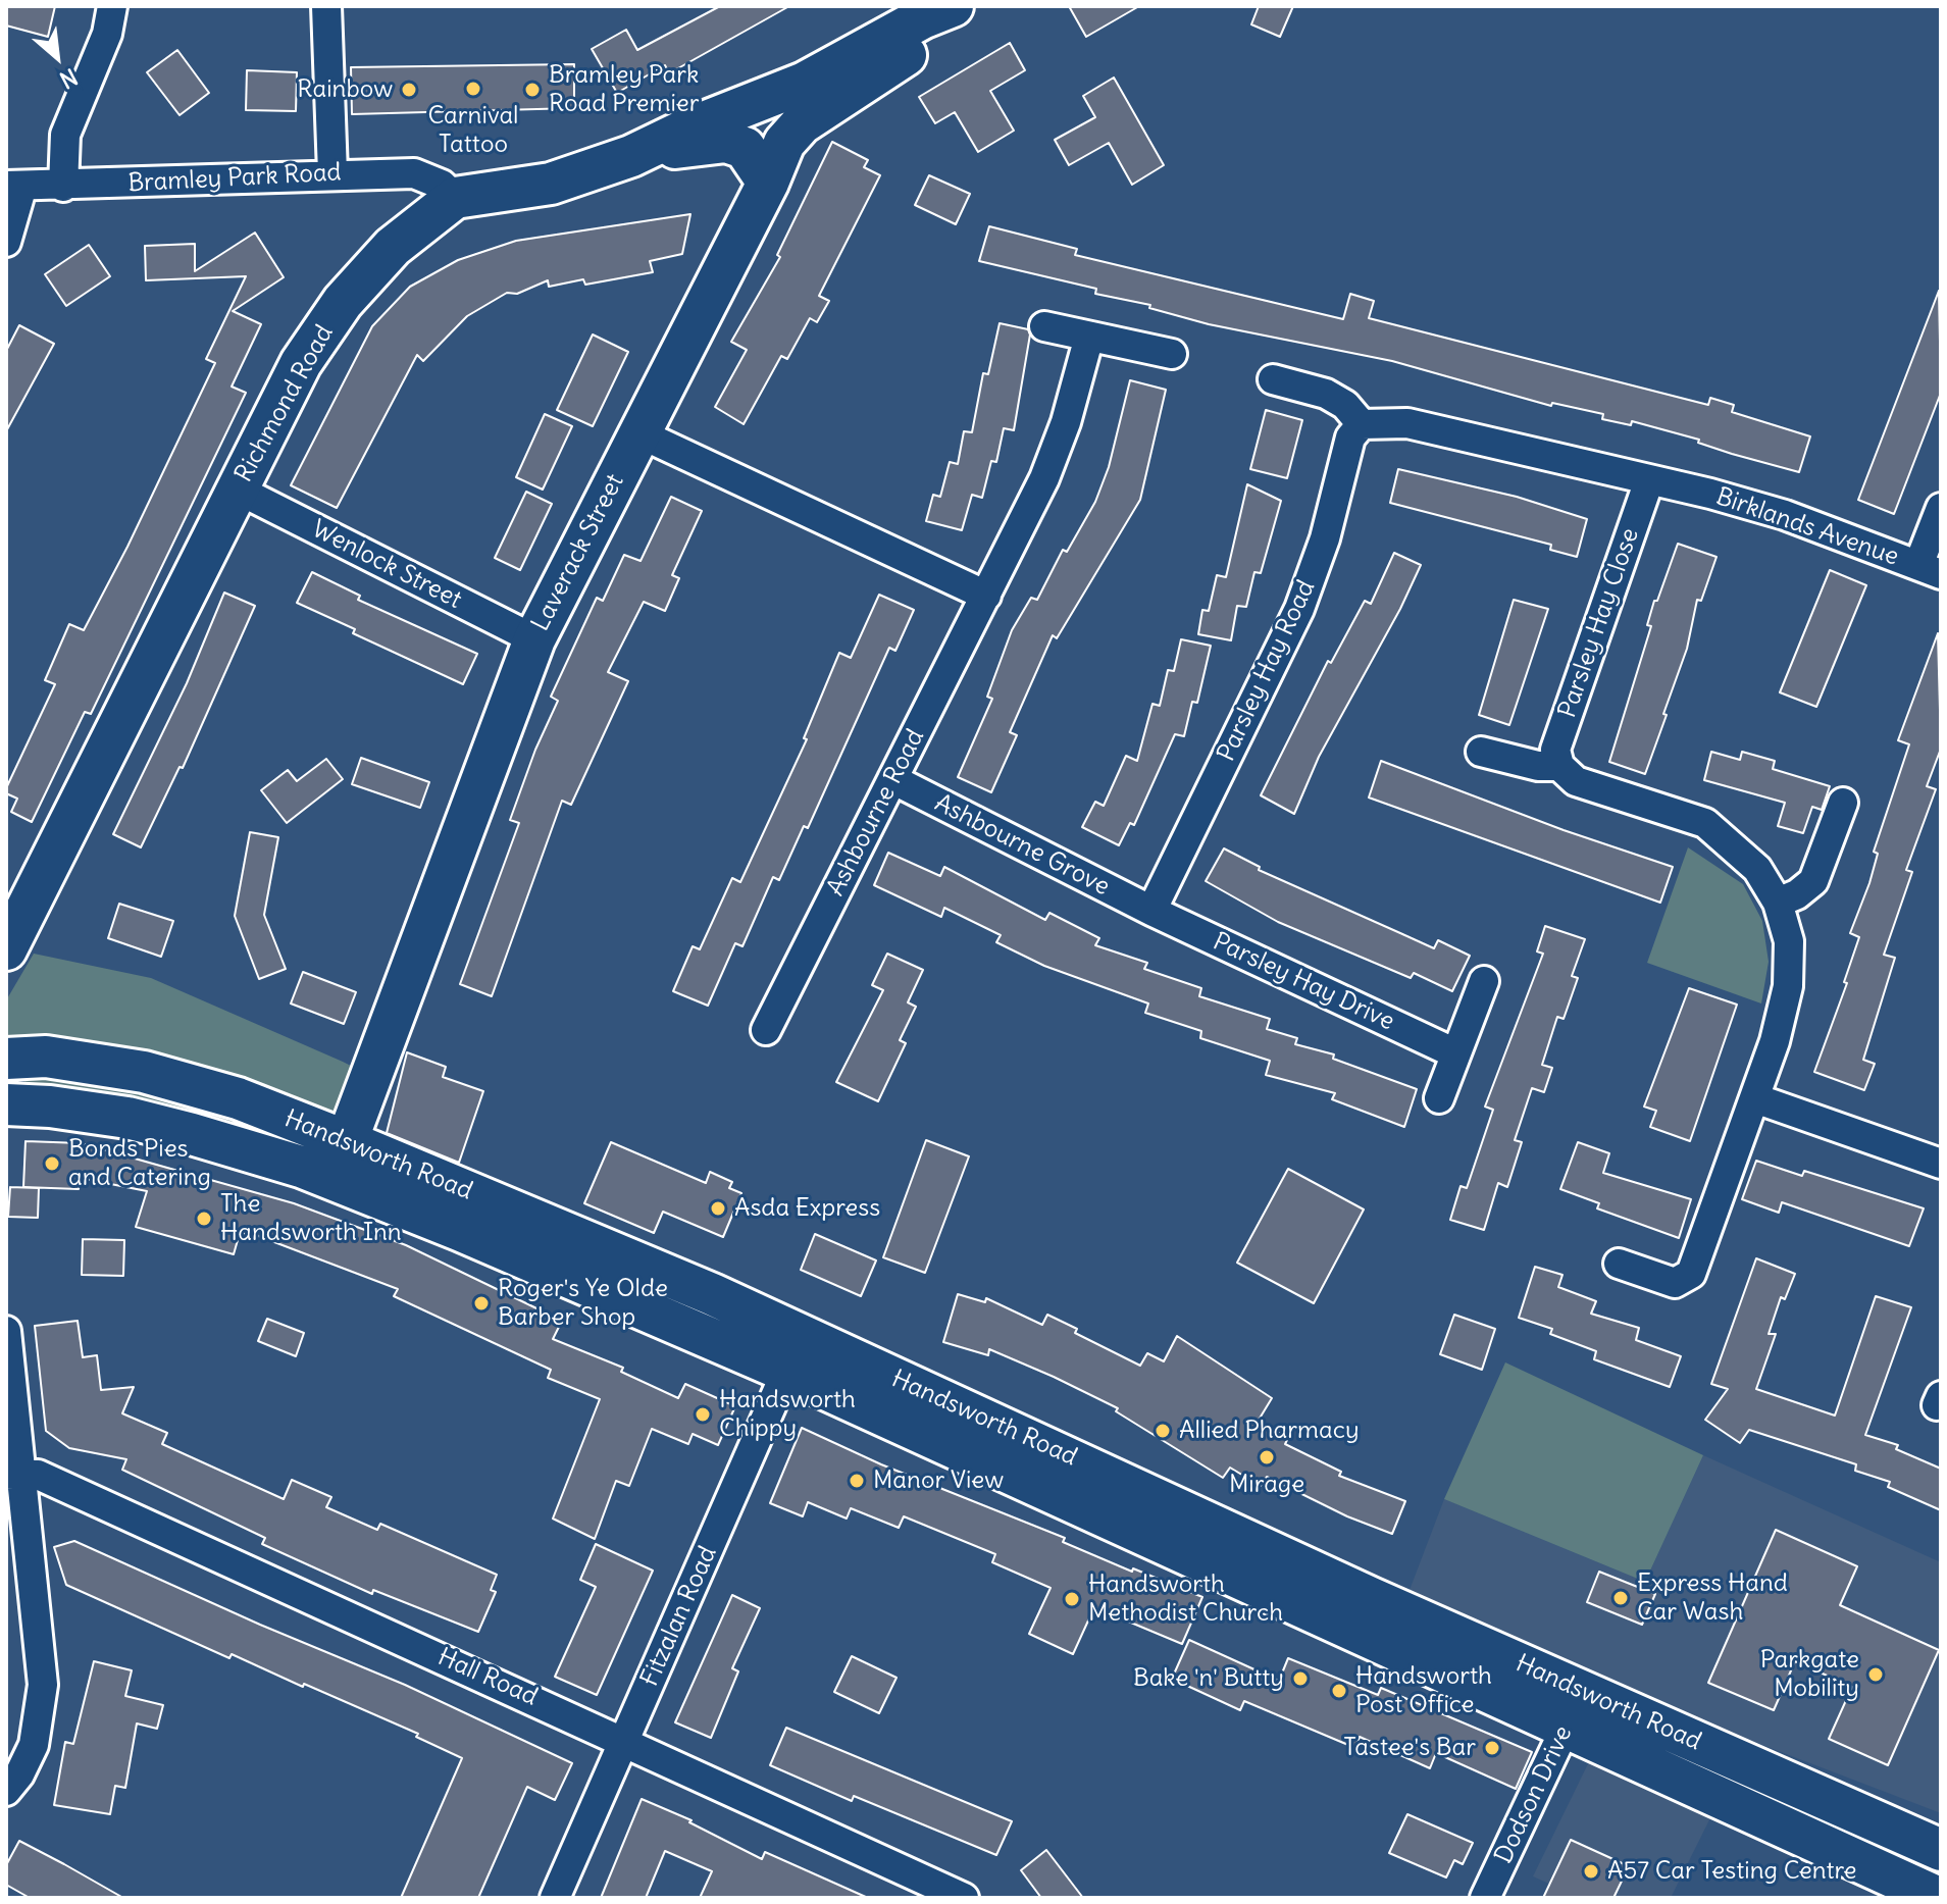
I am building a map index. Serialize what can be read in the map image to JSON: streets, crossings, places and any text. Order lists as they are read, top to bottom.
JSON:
{
  "streets": {
    "main road": ["Richmond Road", "Laverack Street", "Handsworth Road"],
    "street": [
      "Bramley Park Road",
      "Birklands Avenue",
      "Wenlock Street",
      "Parsley Hay Close",
      "Parsley Hay Road",
      "Ashbourne Road",
      "Ashbourne Grove",
      "Parsley Hay Drive",
      "Fitzalan Road",
      "Hall Road",
      "Dodson Drive"
    ]
  },
  "crossings": [
    ["Bramley Park Road", "Richmond Road"],
    ["Richmond Road", "Wenlock Street"],
    ["Birklands Avenue", "Parsley Hay Close"],
    ["Laverack Street", "Wenlock Street"],
    ["Laverack Street", "Handsworth Road"],
    ["Parsley Hay Road", "Ashbourne Grove"],
    ["Parsley Hay Road", "Parsley Hay Drive"],
    ["Ashbourne Road", "Ashbourne Grove"],
    ["Ashbourne Grove", "Parsley Hay Drive"],
    ["Handsworth Road", "Fitzalan Road"],
    ["Handsworth Road", "Dodson Drive"],
    ["Fitzalan Road", "Hall Road"]
  ],
  "places": [
    "Carnival Tattoo",
    "Rainbow",
    "Bramley Park Road Premier",
    "Bonds Pies and Catering",
    "Asda Express",
    "The Handsworth Inn",
    "Roger's Ye Olde Barber Shop",
    "Handsworth Chippy",
    "Allied Pharmacy",
    "Mirage",
    "Manor View",
    "Express Hand Car Wash",
    "Handsworth Methodist Church",
    "Parkgate Mobility",
    "Bake 'n' Butty",
    "Handsworth Post Office",
    "Tastee's Bar",
    "A57 Car Testing Centre"
  ],
  "north": "bottom right"
}
